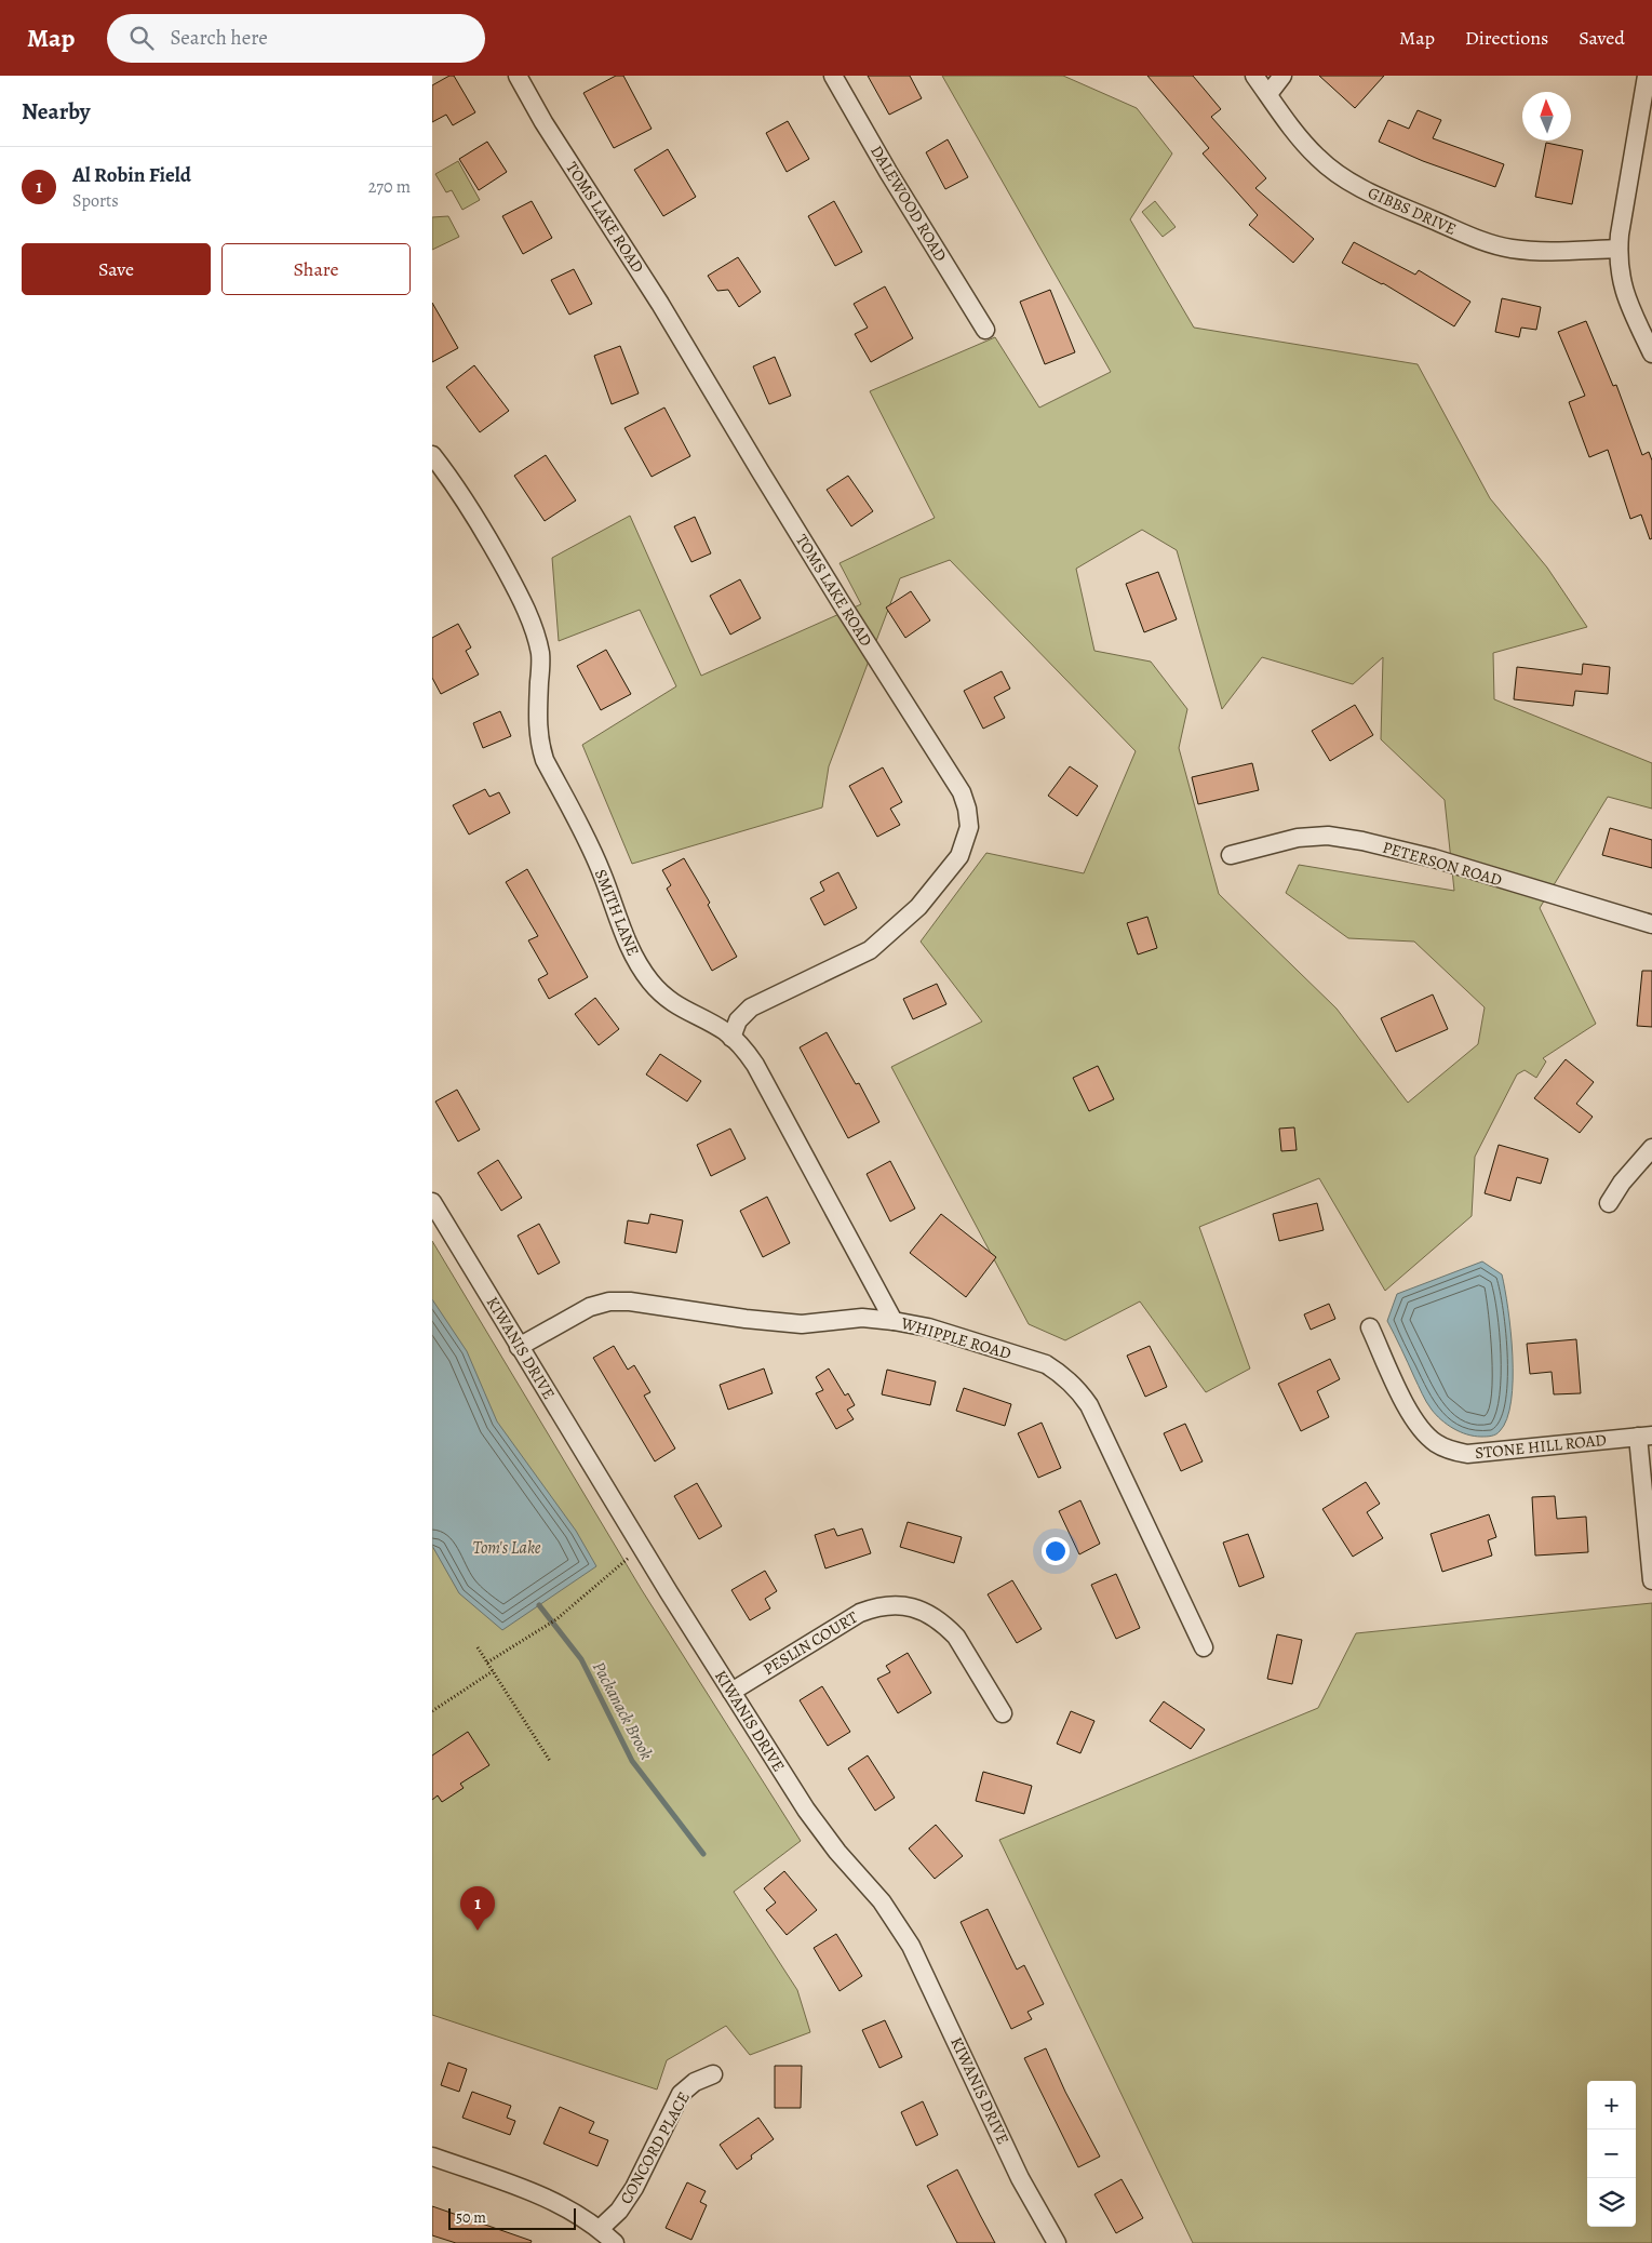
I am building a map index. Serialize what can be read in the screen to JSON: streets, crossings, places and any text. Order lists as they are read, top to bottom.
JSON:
{
  "streets": {
    "street": [
      "DALEWOOD ROAD",
      "GIBBS DRIVE",
      "TOMS LAKE ROAD",
      "PETERSON ROAD",
      "SMITH LANE",
      "WHIPPLE ROAD",
      "KIWANIS DRIVE",
      "STONE HILL ROAD",
      "PESLIN COURT",
      "CONCORD PLACE"
    ]
  },
  "crossings": [
    ["TOMS LAKE ROAD", "SMITH LANE"],
    ["SMITH LANE", "WHIPPLE ROAD"],
    ["WHIPPLE ROAD", "KIWANIS DRIVE"],
    ["KIWANIS DRIVE", "PESLIN COURT"]
  ],
  "water": ["Tom's Lake", "Packanack Brook"],
  "scale_bar": "50 m",
  "north": "top",
  "page": {
    "header": "Map",
    "search": "Search here",
    "nav": ["Map", "Directions", "Saved"],
    "heading": "Nearby",
    "list": [
      {
        "mark": "1",
        "name": "Al Robin Field",
        "note": "Sports",
        "value": "270 m"
      }
    ],
    "buttons": ["Save", "Share"],
    "pins": "1",
    "map_buttons": ["+", "−"],
    "scale": "50 m"
  }
}
